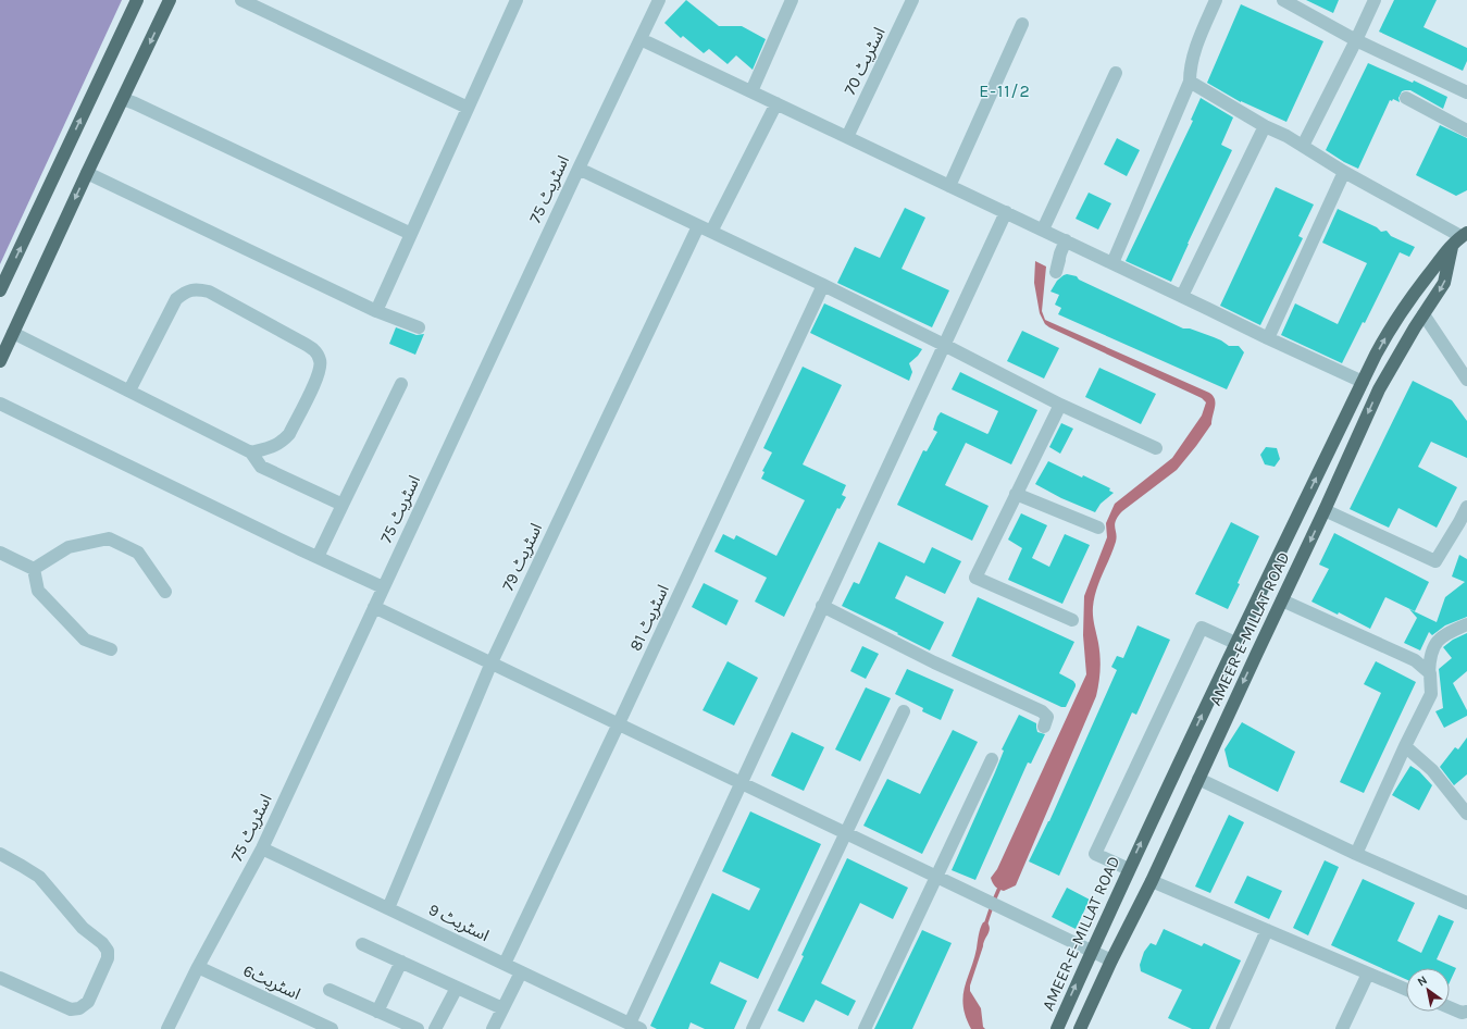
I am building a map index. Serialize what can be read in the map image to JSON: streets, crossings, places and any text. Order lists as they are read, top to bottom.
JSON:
{
  "streets": {
    "main road": ["AMEER-E-MILLAT ROAD"],
    "street": [
      "اسٹریٹ 70",
      "اسٹریٹ 75",
      "اسٹریٹ 79",
      "اسٹریٹ 81",
      "اسٹریٹ 9",
      "اسٹریٹ6"
    ]
  },
  "crossings": [
    ["اسٹریٹ 75", "اسٹریٹ 9"],
    ["اسٹریٹ 75", "اسٹریٹ6"],
    ["اسٹریٹ 79", "اسٹریٹ 9"],
    ["اسٹریٹ 81", "اسٹریٹ 9"]
  ],
  "districts": ["E-11/2"],
  "north": "top left"
}
